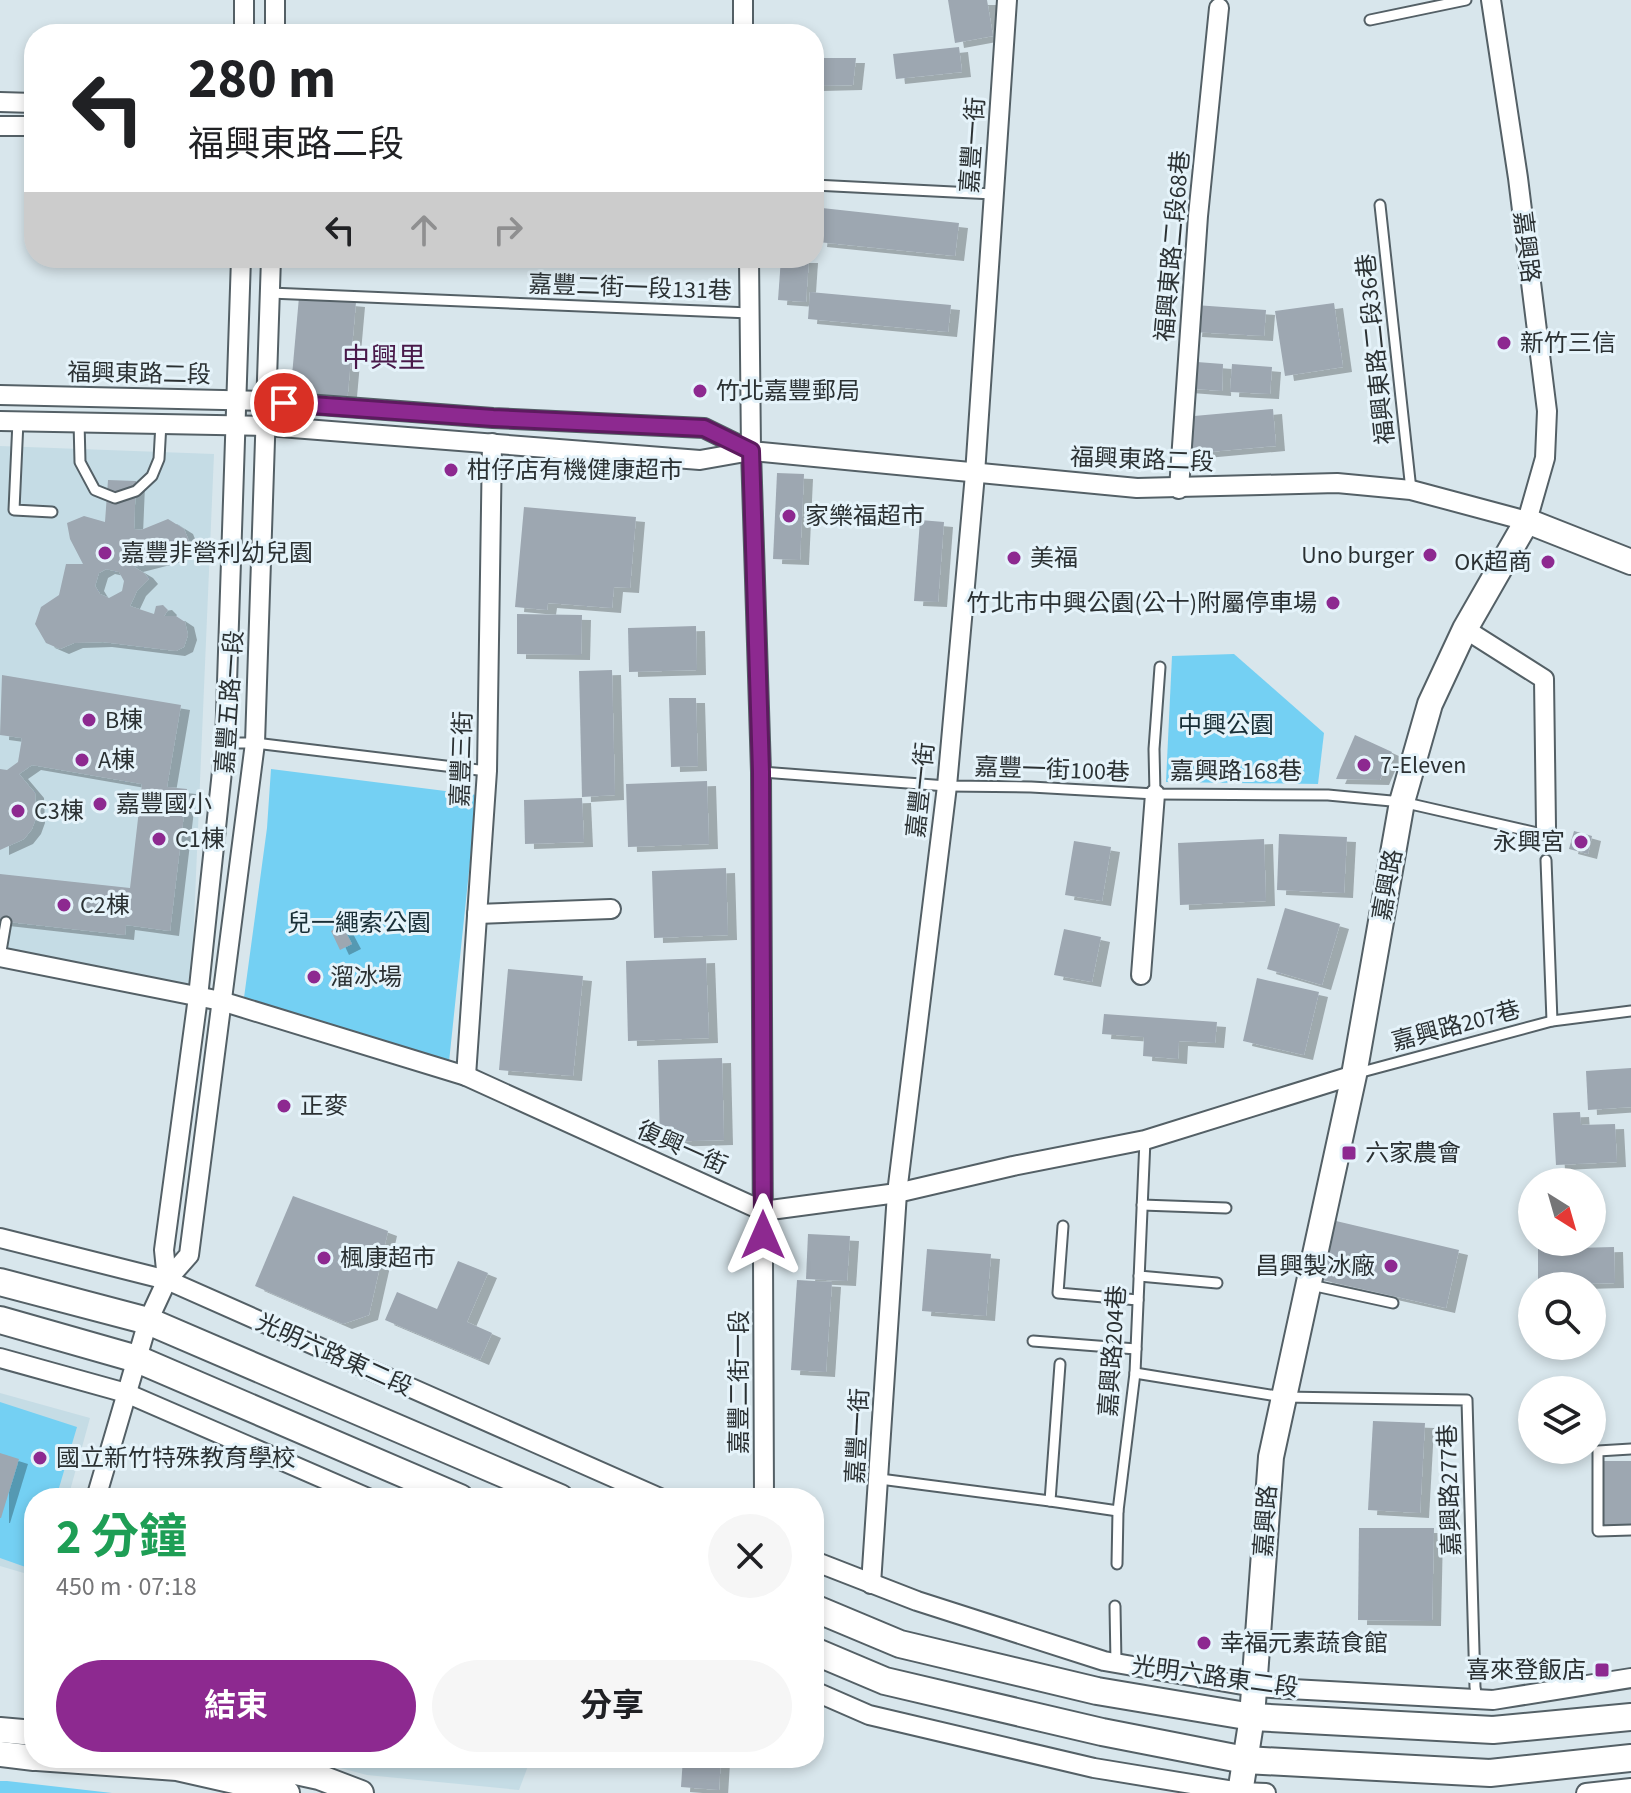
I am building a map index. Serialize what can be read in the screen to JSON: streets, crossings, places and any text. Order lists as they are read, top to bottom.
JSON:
{
  "streets": {
    "main road": ["光明六路東二段"],
    "street": [
      "嘉豐一街",
      "福興東路二段68巷",
      "嘉興路",
      "福興東路二段",
      "嘉豐五路一段",
      "嘉豐三街",
      "嘉興路168巷",
      "復興一街",
      "嘉豐二街一段"
    ],
    "lane": [
      "嘉豐二街一段131巷",
      "福興東路二段36巷",
      "嘉豐一街100巷",
      "嘉興路207巷",
      "嘉興路204巷",
      "嘉興路277巷"
    ]
  },
  "crossings": [
    ["嘉豐一街", "福興東路二段"],
    ["嘉豐一街", "嘉豐一街100巷"],
    ["嘉豐一街", "光明六路東二段"],
    ["福興東路二段68巷", "福興東路二段"],
    ["嘉興路", "福興東路二段"],
    ["嘉興路", "嘉興路168巷"],
    ["嘉興路", "嘉興路207巷"],
    ["嘉興路", "光明六路東二段"],
    ["嘉興路", "嘉興路277巷"],
    ["嘉豐二街一段131巷", "嘉豐五路一段"],
    ["嘉豐二街一段131巷", "嘉豐二街一段"],
    ["福興東路二段36巷", "福興東路二段"],
    ["福興東路二段", "嘉豐五路一段"],
    ["福興東路二段", "嘉豐三街"],
    ["福興東路二段", "嘉豐二街一段"],
    ["嘉豐五路一段", "復興一街"],
    ["嘉豐五路一段", "光明六路東二段"],
    ["嘉豐三街", "復興一街"],
    ["嘉豐一街100巷", "嘉興路168巷"],
    ["嘉豐一街100巷", "嘉豐二街一段"],
    ["復興一街", "嘉豐二街一段"],
    ["光明六路東二段", "嘉興路277巷"]
  ],
  "districts": ["中興里"],
  "parks": ["中興公園", "兒一繩索公園"],
  "places": {
    "other": [
      "新竹三信",
      "竹北嘉豐郵局",
      "柑仔店有機健康超市",
      "家樂福超市",
      "嘉豐非營利幼兒園",
      "Uno burger",
      "美福",
      "OK超商",
      "竹北市中興公園(公十)附屬停車場",
      "B棟",
      "A棟",
      "7-Eleven",
      "嘉豐國小",
      "C3棟",
      "C1棟",
      "永興宮",
      "C2棟",
      "溜冰場",
      "正麥",
      "楓康超市",
      "昌興製冰廠",
      "國立新竹特殊教育學校",
      "幸福元素蔬食館"
    ],
    "transit": ["六家農會", "喜來登飯店"]
  },
  "north": "bottom right",
  "page": {
    "turn": ["280 m", "福興東路二段"],
    "heading": ["2 分鐘", "450 m · 07:18"],
    "buttons": ["結束", "分享"]
  }
}
